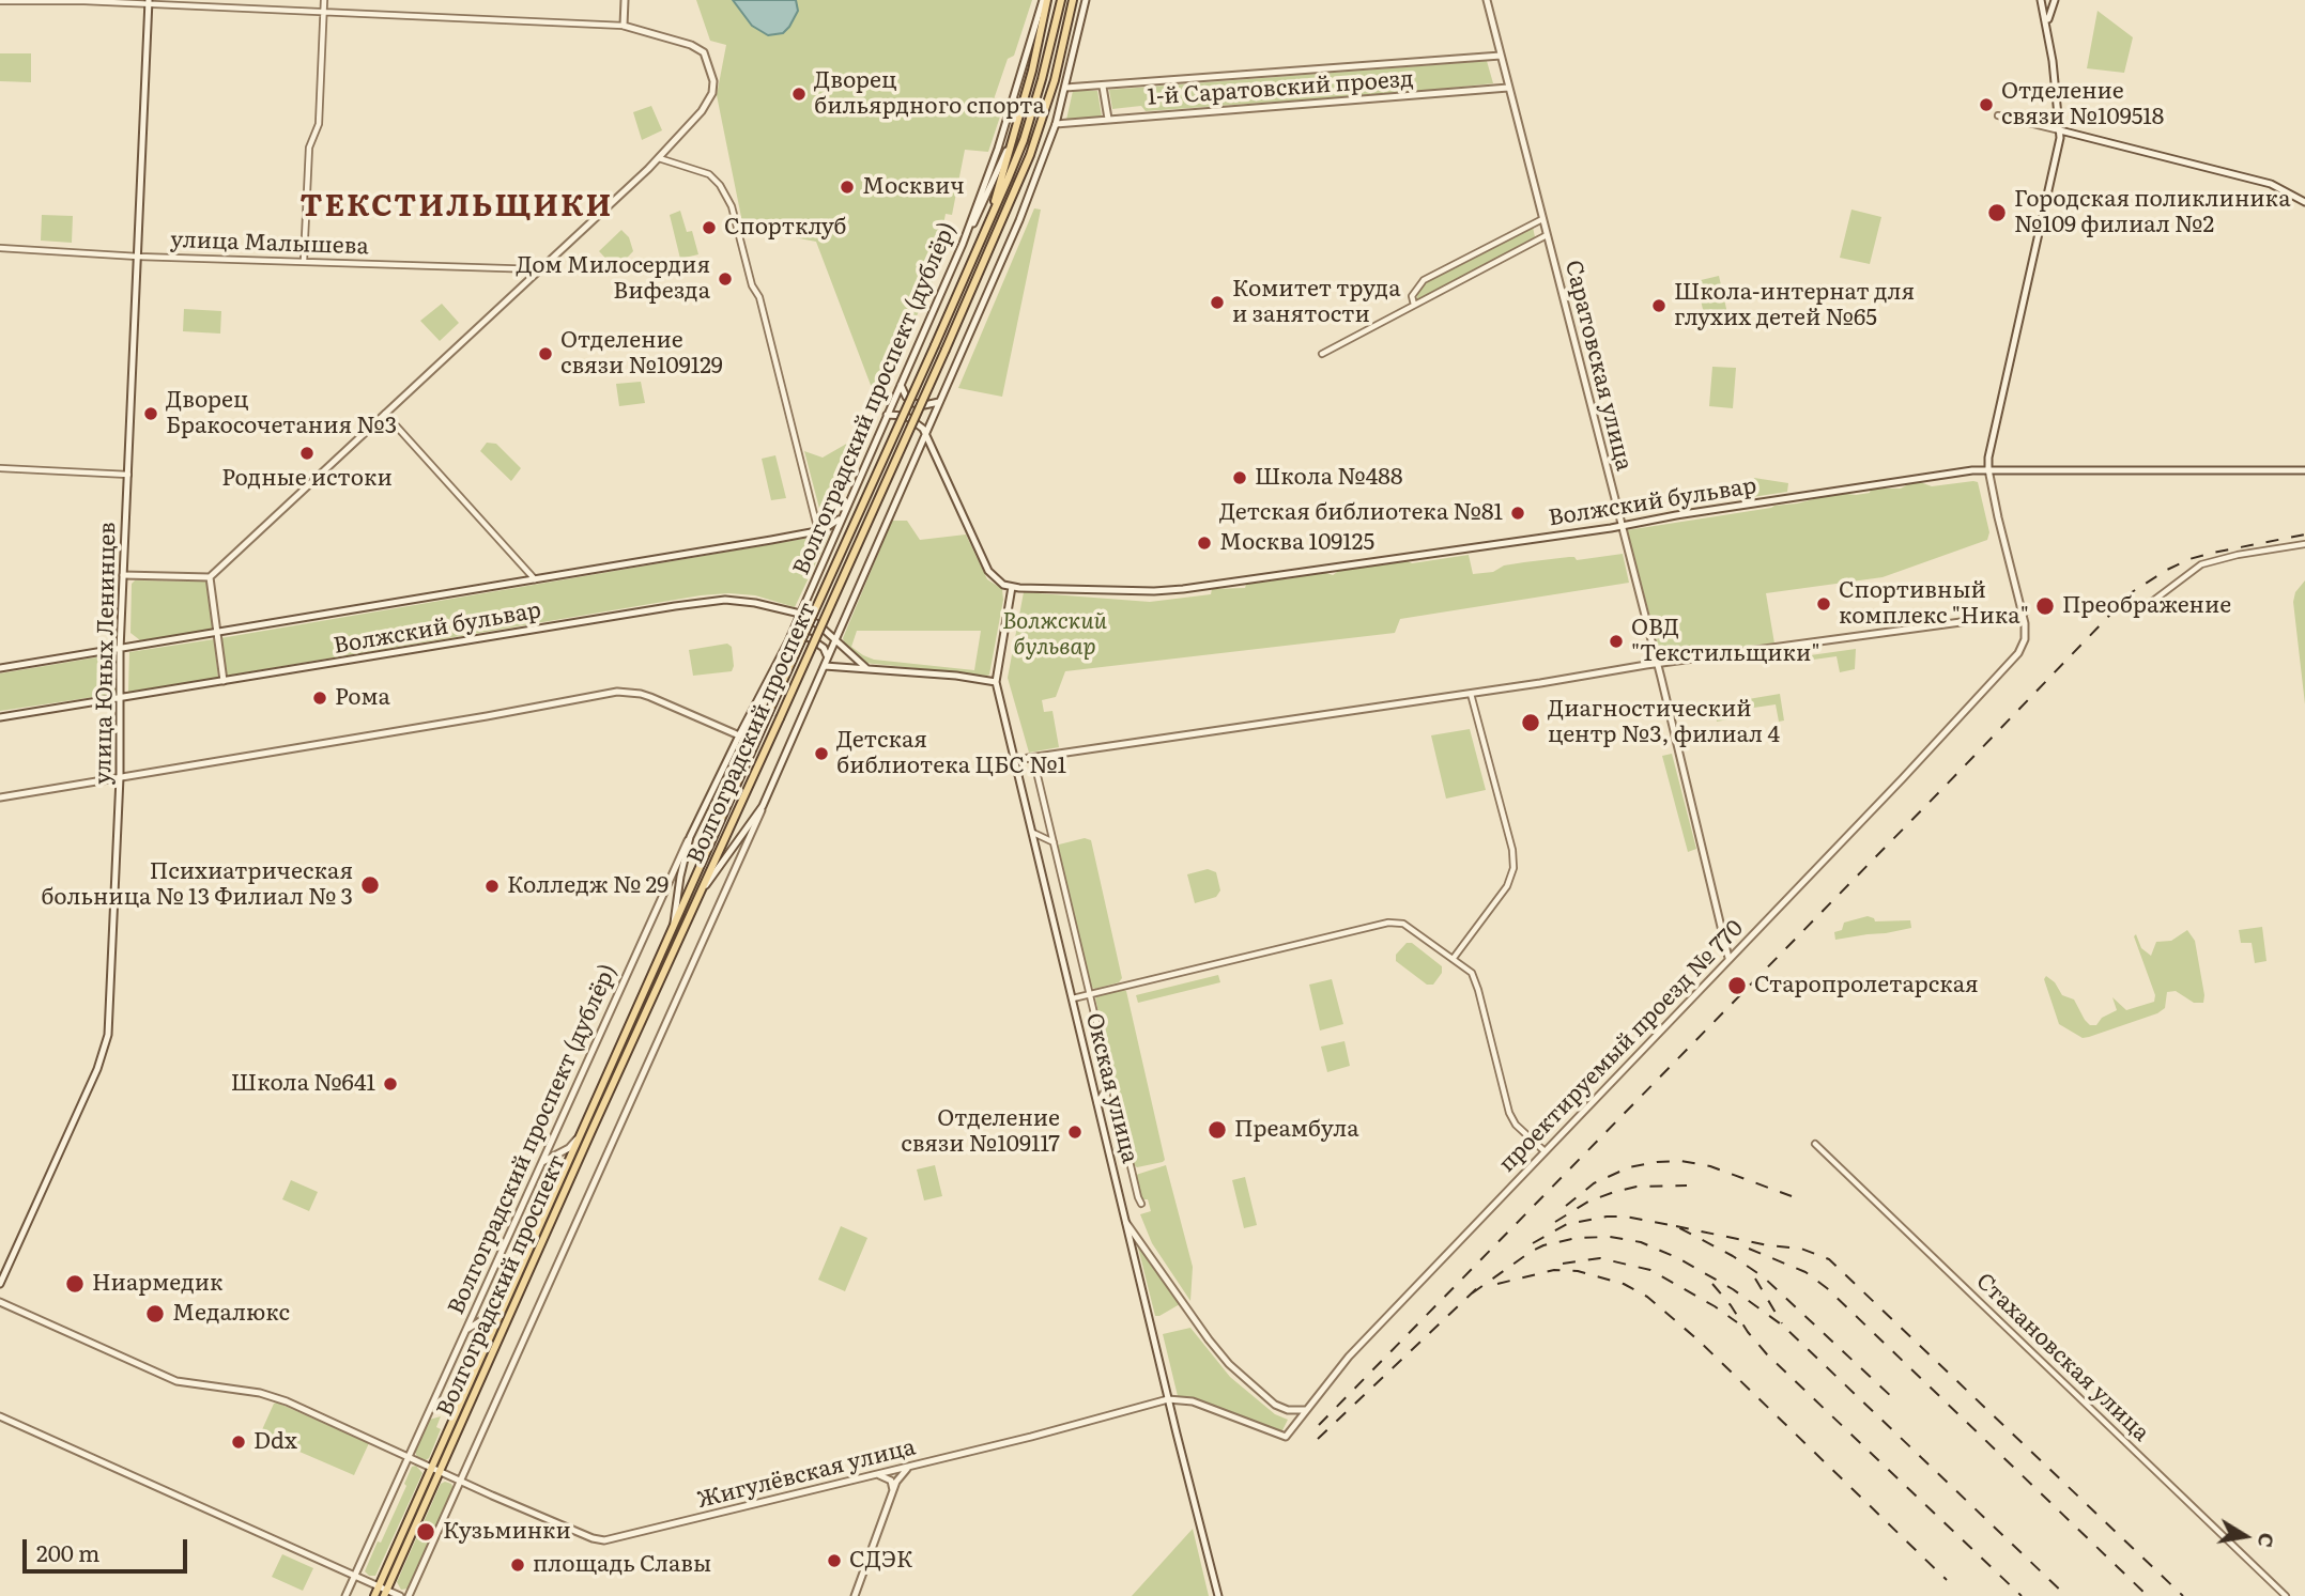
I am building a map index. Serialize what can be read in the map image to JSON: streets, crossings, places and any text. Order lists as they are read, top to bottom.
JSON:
{
  "streets": {
    "main road": ["Волгоградский проспект"],
    "street": [
      "1-й Саратовский проезд",
      "улица Малышева",
      "Саратовская улица",
      "Волгоградский проспект (дублёр)",
      "Волжский бульвар",
      "улица Юных Ленинцев",
      "проектируемый проезд № 770",
      "Окская улица",
      "Стахановская улица",
      "Жигулёвская улица"
    ]
  },
  "crossings": [
    ["1-й Саратовский проезд", "Саратовская улица"],
    ["улица Малышева", "улица Юных Ленинцев"],
    ["Саратовская улица", "Волжский бульвар"],
    ["Саратовская улица", "проектируемый проезд № 770"],
    ["Волгоградский проспект (дублёр)", "Волжский бульвар"],
    ["Волгоградский проспект (дублёр)", "Волгоградский проспект"],
    ["Волгоградский проспект (дублёр)", "Жигулёвская улица"],
    ["Волжский бульвар", "улица Юных Ленинцев"],
    ["Волжский бульвар", "проектируемый проезд № 770"],
    ["Волжский бульвар", "Окская улица"],
    ["Волгоградский проспект", "Жигулёвская улица"],
    ["проектируемый проезд № 770", "Окская улица"],
    ["проектируемый проезд № 770", "Жигулёвская улица"],
    ["Окская улица", "Жигулёвская улица"]
  ],
  "districts": ["ТЕКСТИЛЬЩИКИ"],
  "parks": ["Волжский бульвар"],
  "places": [
    "Дворец бильярдного спорта",
    "Отделение связи №109518",
    "Москвич",
    "Городская поликлиника №109 филиал №2",
    "Спортклуб",
    "Дом Милосердия Вифезда",
    "Комитет труда и занятости",
    "Школа-интернат для глухих детей №65",
    "Отделение связи №109129",
    "Дворец Бракосочетания №3",
    "Родные истоки",
    "Школа №488",
    "Детская библиотека №81",
    "Москва 109125",
    "Спортивный комплекс \"Ника\"",
    "Преображение",
    "ОВД \"Текстильщики\"",
    "Рома",
    "Диагностический центр №3, филиал 4",
    "Детская библиотека ЦБС №1",
    "Психиатрическая больница № 13 Филиал № 3",
    "Колледж № 29",
    "Старопролетарская",
    "Школа №641",
    "Преамбула",
    "Отделение связи №109117",
    "Ниармедик",
    "Медалюкс",
    "Ddx",
    "Кузьминки",
    "СДЭК",
    "площадь Славы"
  ],
  "scale_bar": "200 m",
  "north": "right"
}
